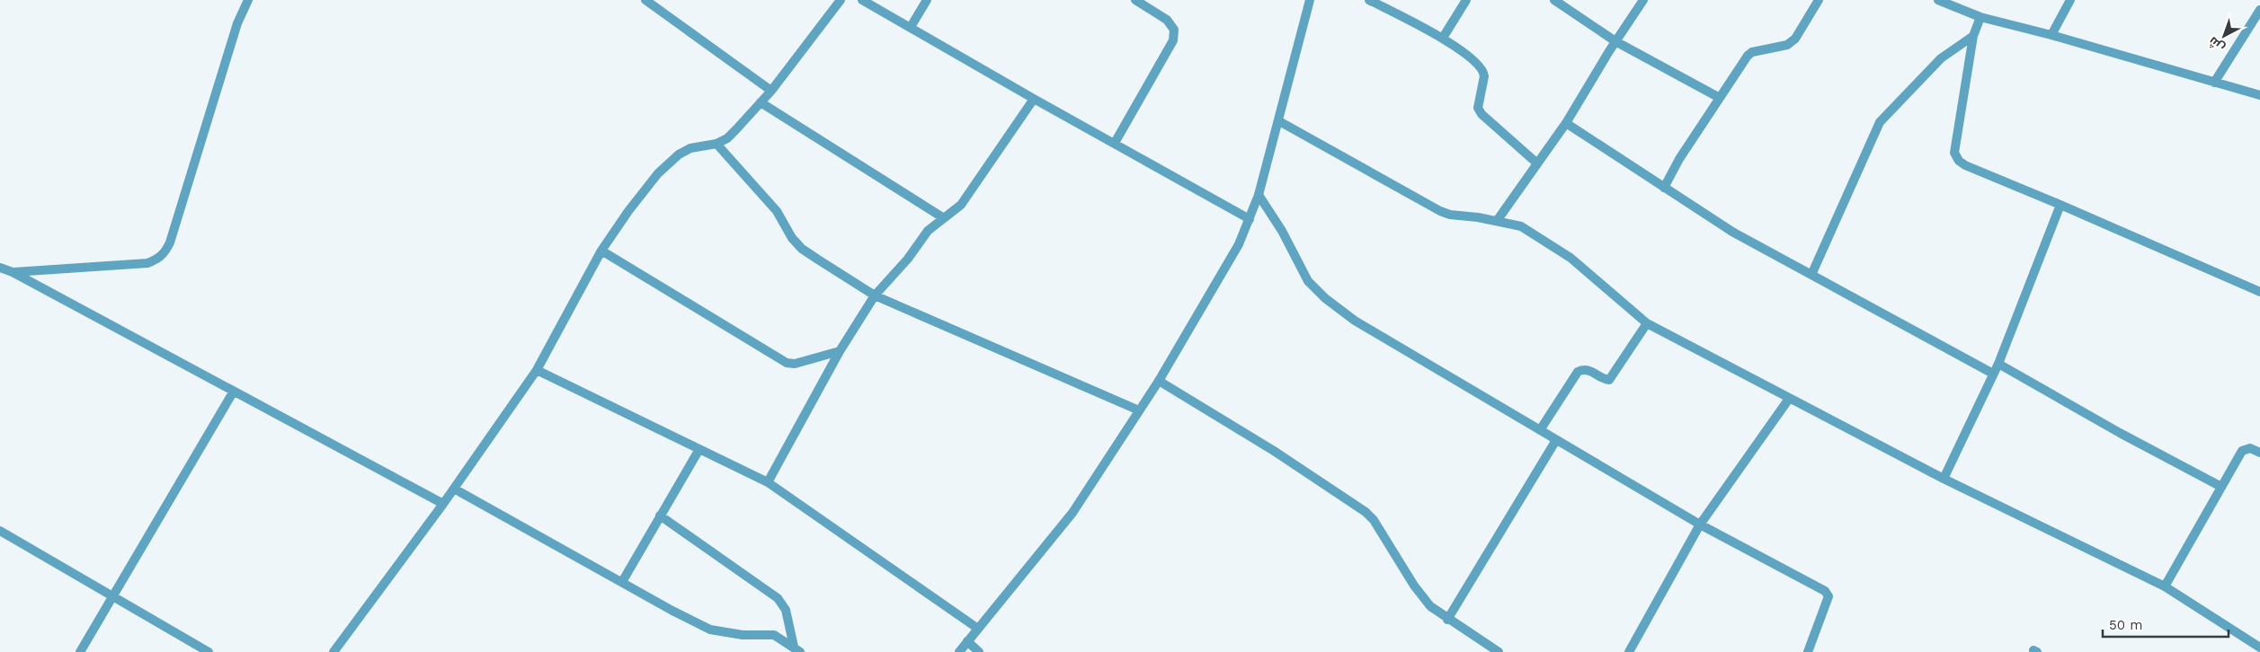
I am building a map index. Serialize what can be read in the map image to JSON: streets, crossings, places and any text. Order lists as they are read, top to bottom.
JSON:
{
  "scale_bar": "50 m",
  "north": "bottom left"
}
